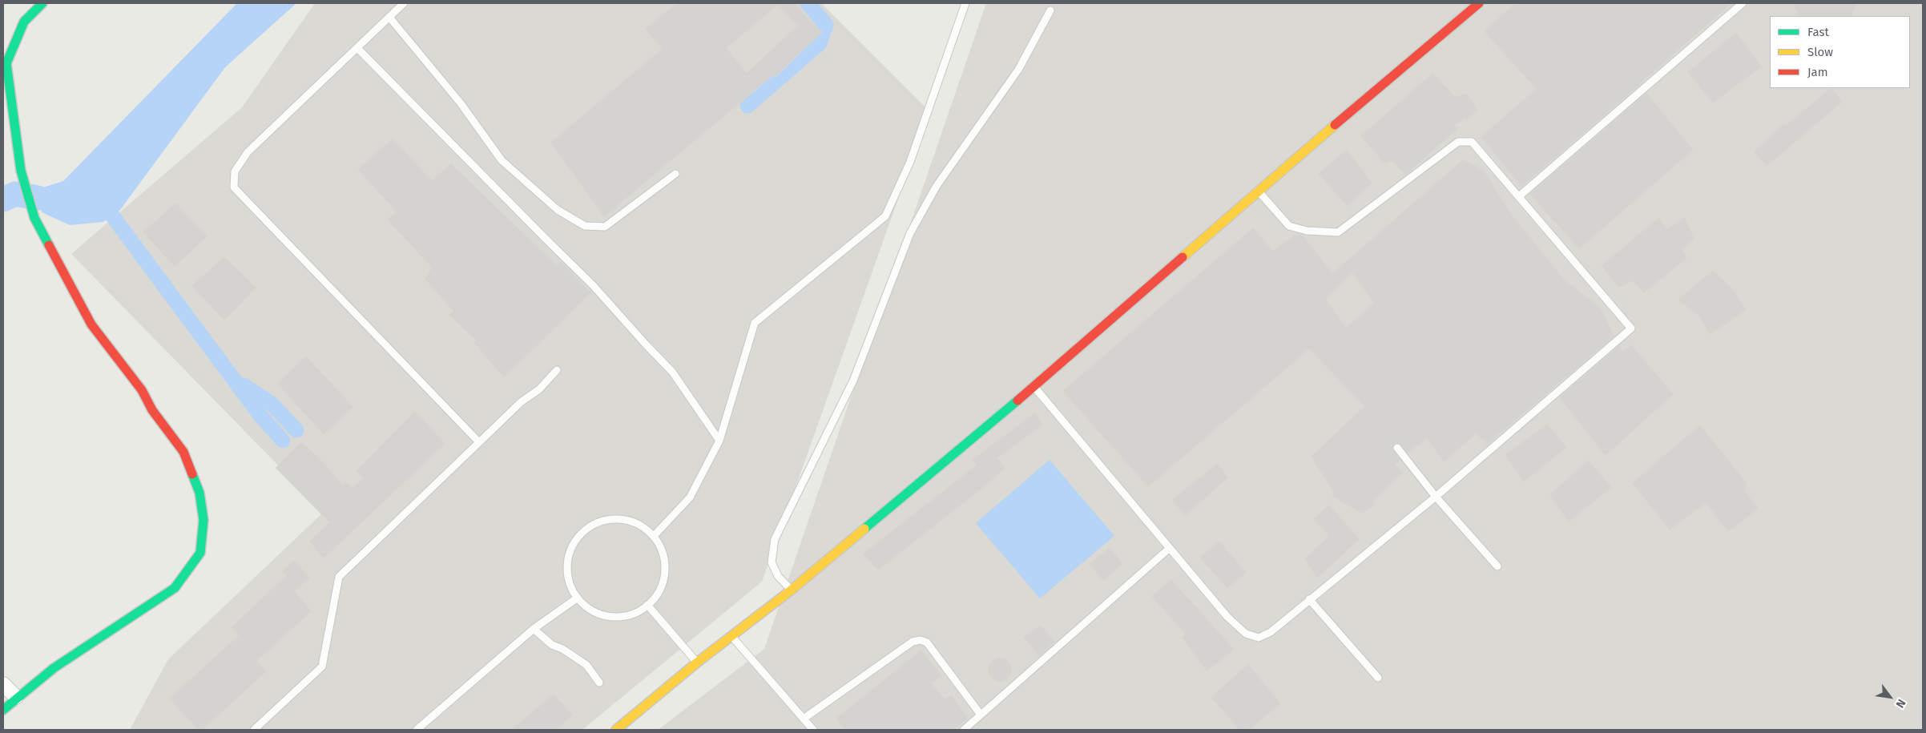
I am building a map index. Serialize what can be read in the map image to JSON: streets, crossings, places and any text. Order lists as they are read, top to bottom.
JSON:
{
  "legend": ["Fast", "Slow", "Jam"],
  "north": "bottom right"
}
